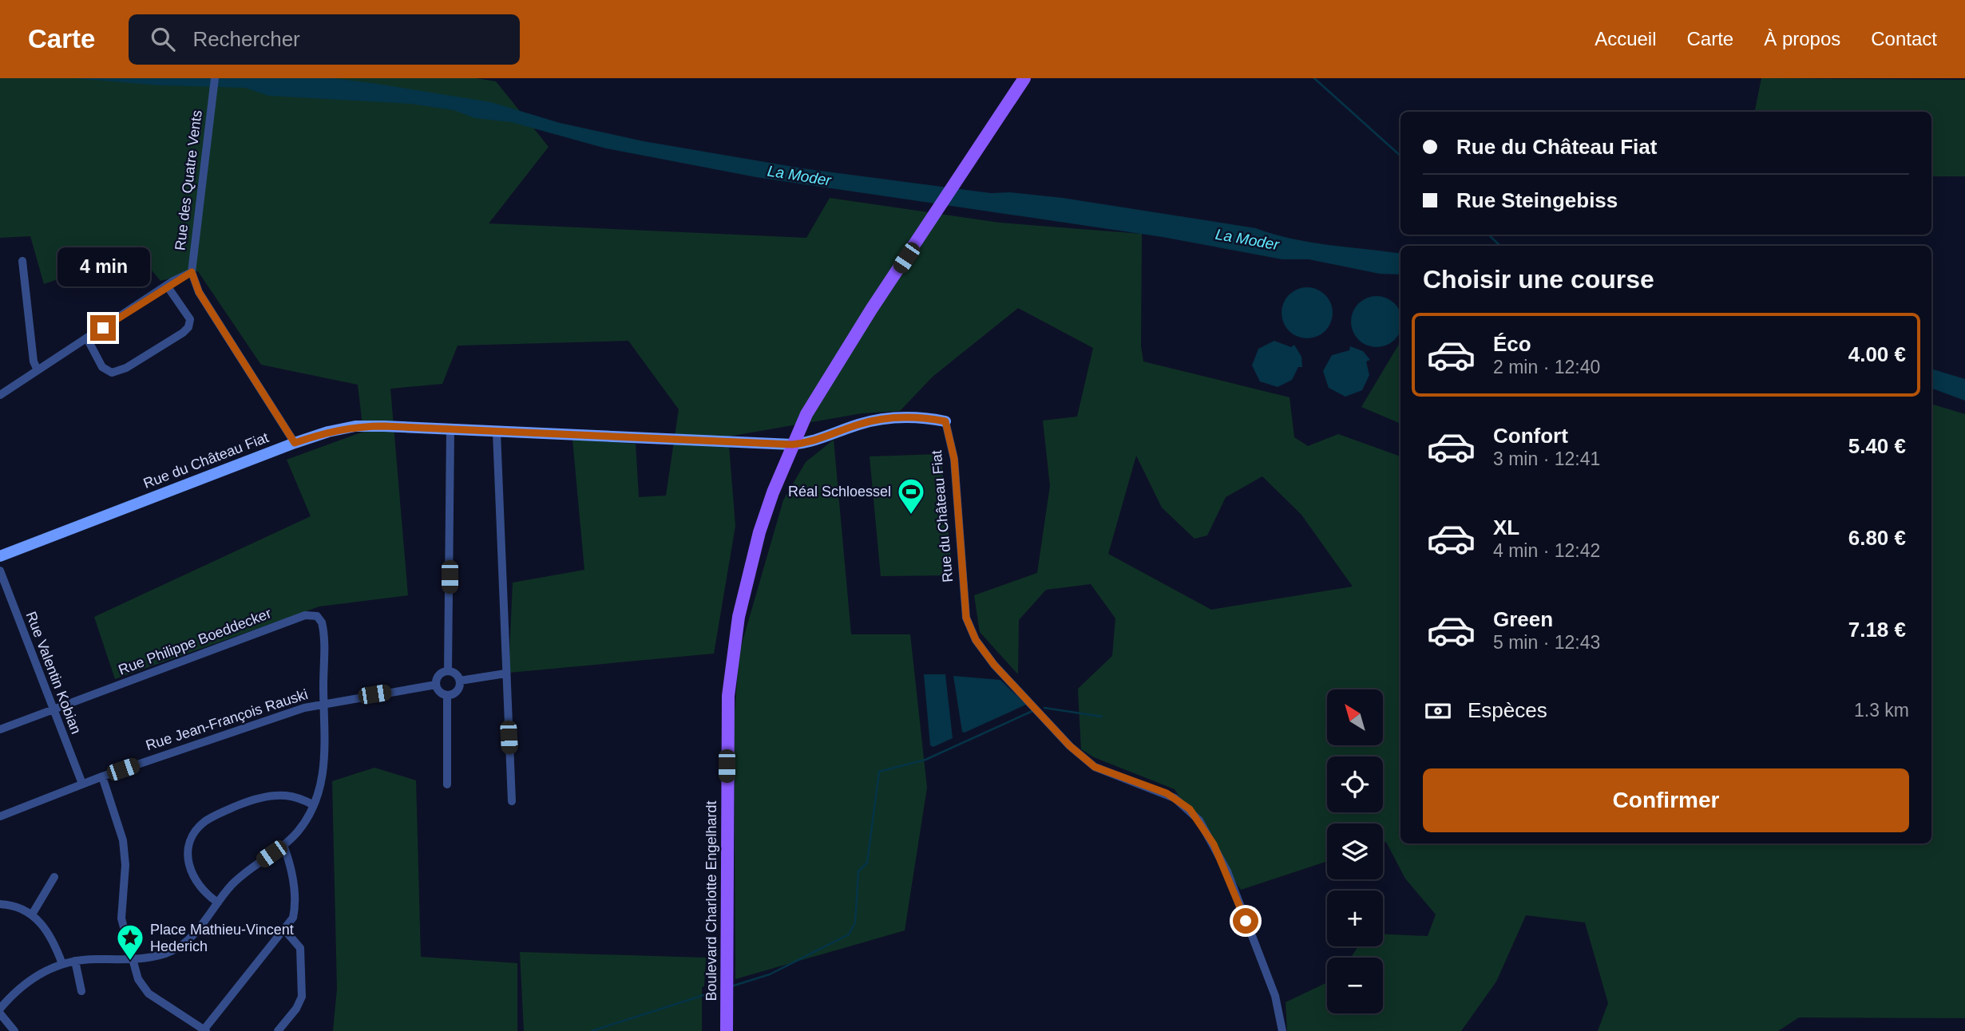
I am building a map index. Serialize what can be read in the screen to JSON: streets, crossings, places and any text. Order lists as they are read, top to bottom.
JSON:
{
  "streets": {
    "main road": ["Boulevard Charlotte Engelhardt"],
    "street": [
      "Rue des Quatre Vents",
      "Rue du Château Fiat",
      "Rue Philippe Boeddecker",
      "Rue Valentin Kobian",
      "Rue Jean-François Rauski"
    ]
  },
  "crossings": [
    ["Rue des Quatre Vents", "Rue du Château Fiat"],
    ["Rue du Château Fiat", "Boulevard Charlotte Engelhardt"],
    ["Rue Philippe Boeddecker", "Rue Valentin Kobian"],
    ["Rue Philippe Boeddecker", "Rue Jean-François Rauski"],
    ["Rue Valentin Kobian", "Rue Jean-François Rauski"]
  ],
  "water": ["La Moder"],
  "places": {
    "sports": ["Réal Schloessel"],
    "place": ["Place Mathieu-Vincent Hederich"]
  },
  "north": "top left",
  "page": {
    "header": "Carte",
    "search": "Rechercher",
    "nav": [
      "Accueil",
      "Carte",
      "À propos",
      "Contact"
    ],
    "banner": ["Rue du Château Fiat", "Rue Steingebiss"],
    "heading": "Choisir une course",
    "bubble": "4 min",
    "list": [
      {
        "name": "Éco",
        "note": "2 min · 12:40",
        "value": "4.00 €"
      },
      {
        "name": "Confort",
        "note": "3 min · 12:41",
        "value": "5.40 €"
      },
      {
        "name": "XL",
        "note": "4 min · 12:42",
        "value": "6.80 €"
      },
      {
        "name": "Green",
        "note": "5 min · 12:43",
        "value": "7.18 €"
      }
    ],
    "pay": ["Espèces", "1.3 km"],
    "map_buttons": ["+", "−"],
    "buttons": "Confirmer"
  }
}
